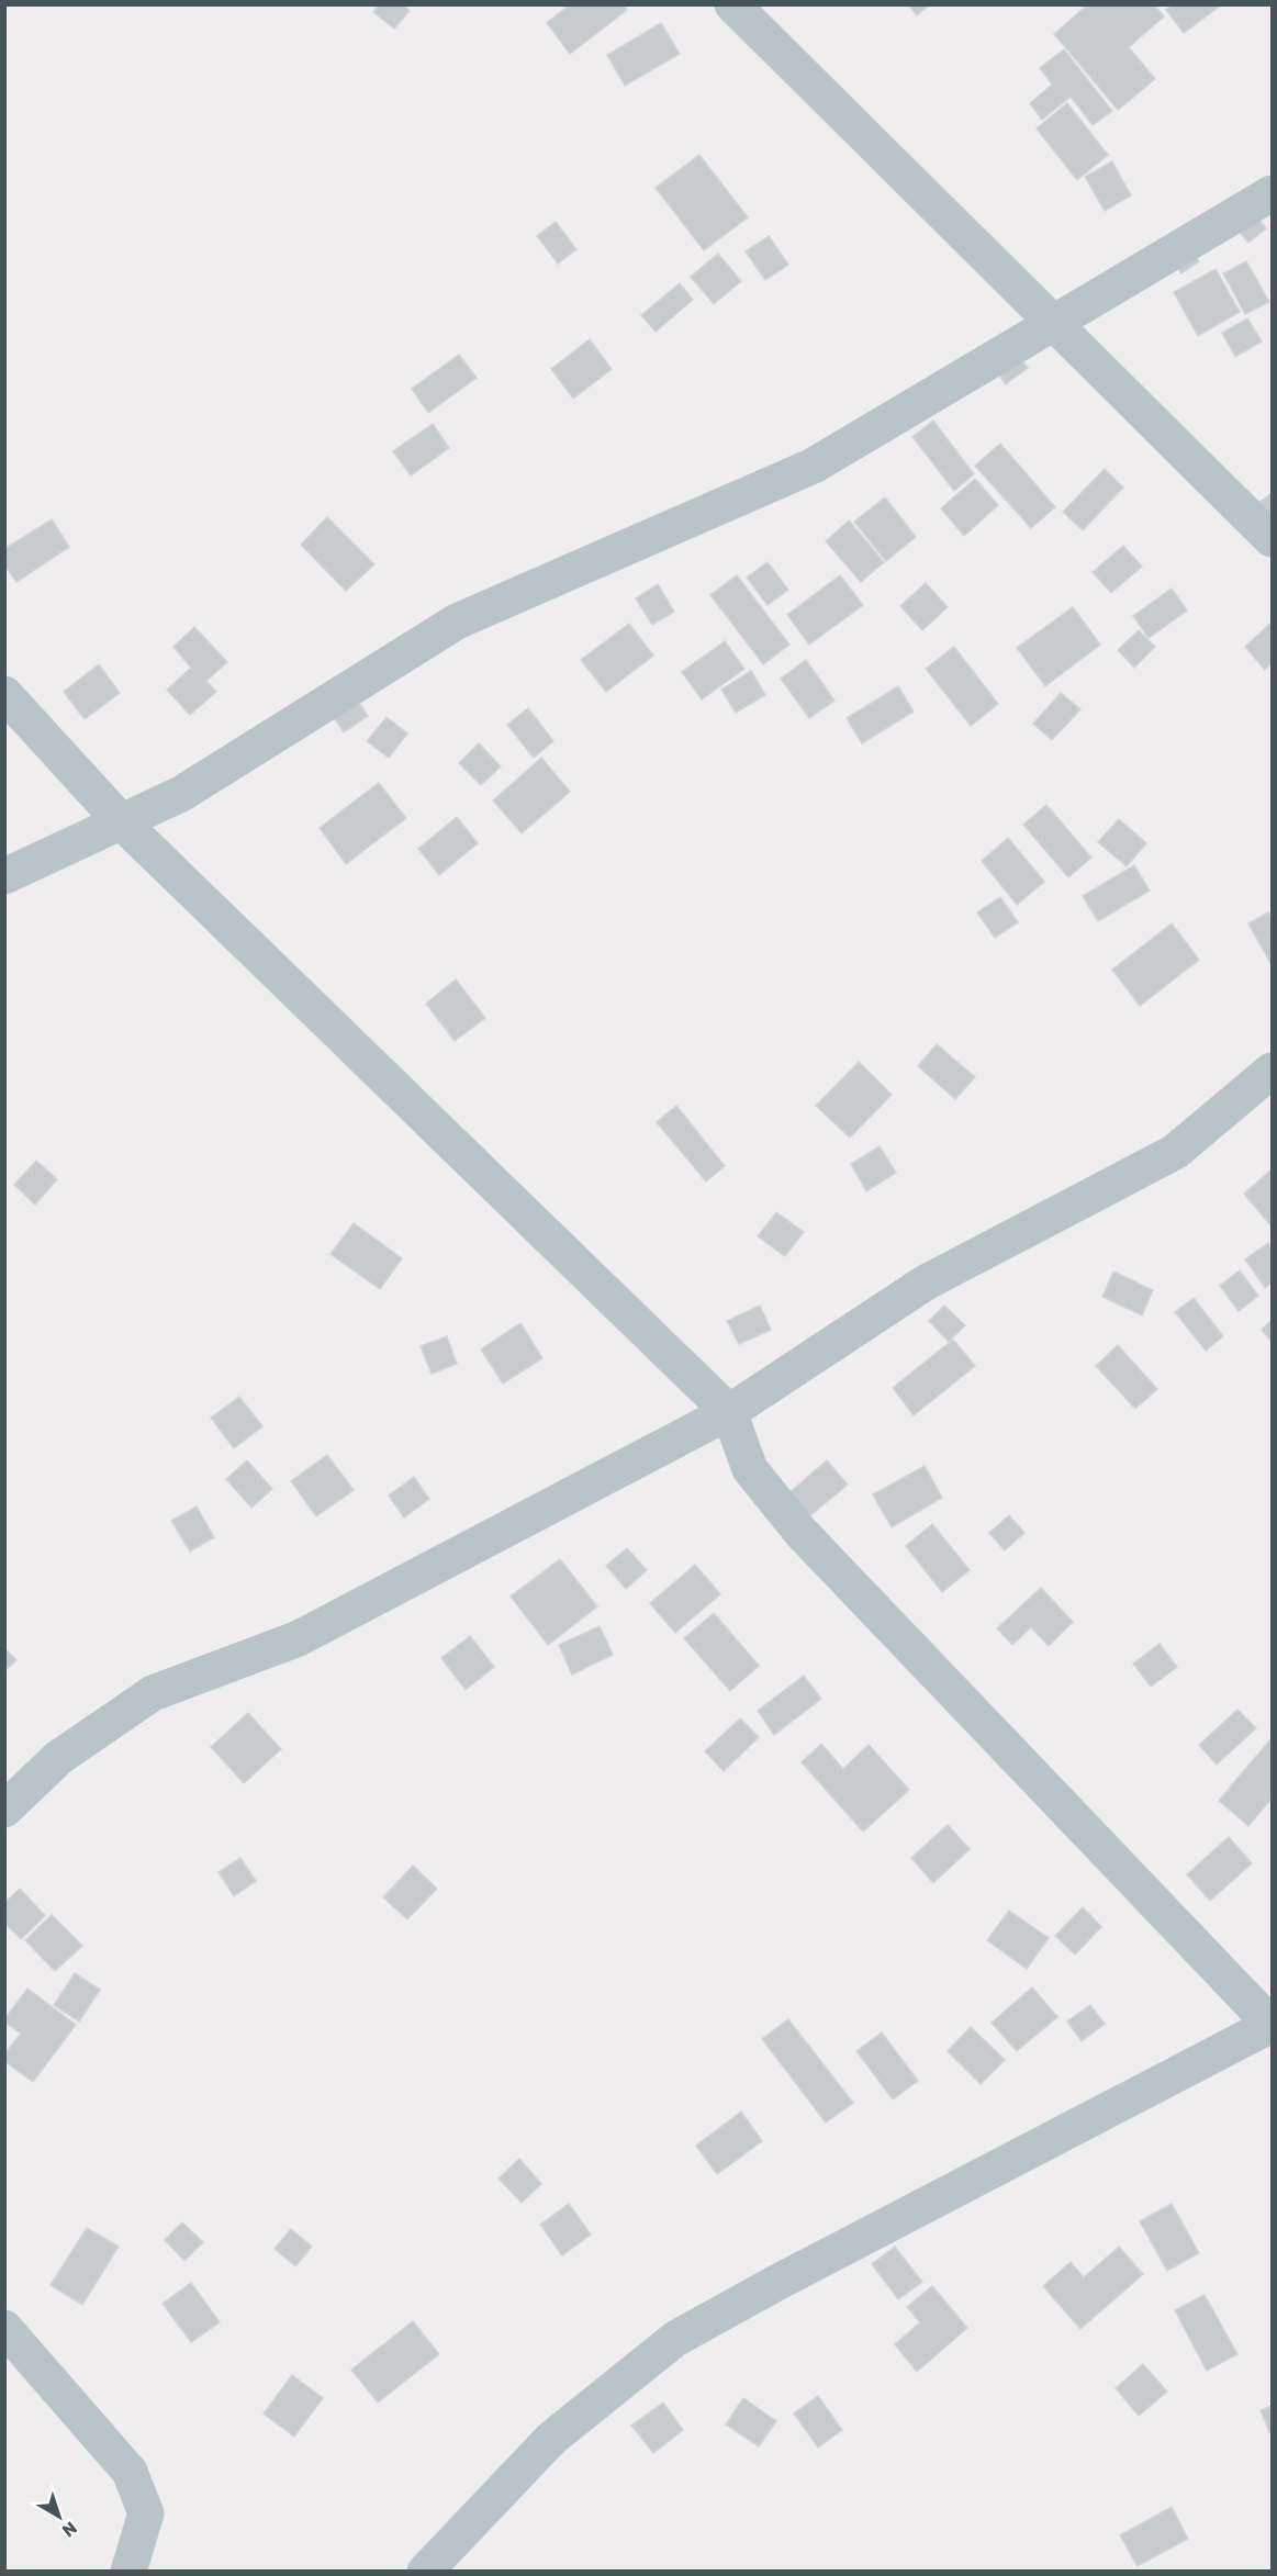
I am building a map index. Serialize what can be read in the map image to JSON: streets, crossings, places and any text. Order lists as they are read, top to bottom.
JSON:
{
  "north": "bottom right"
}
